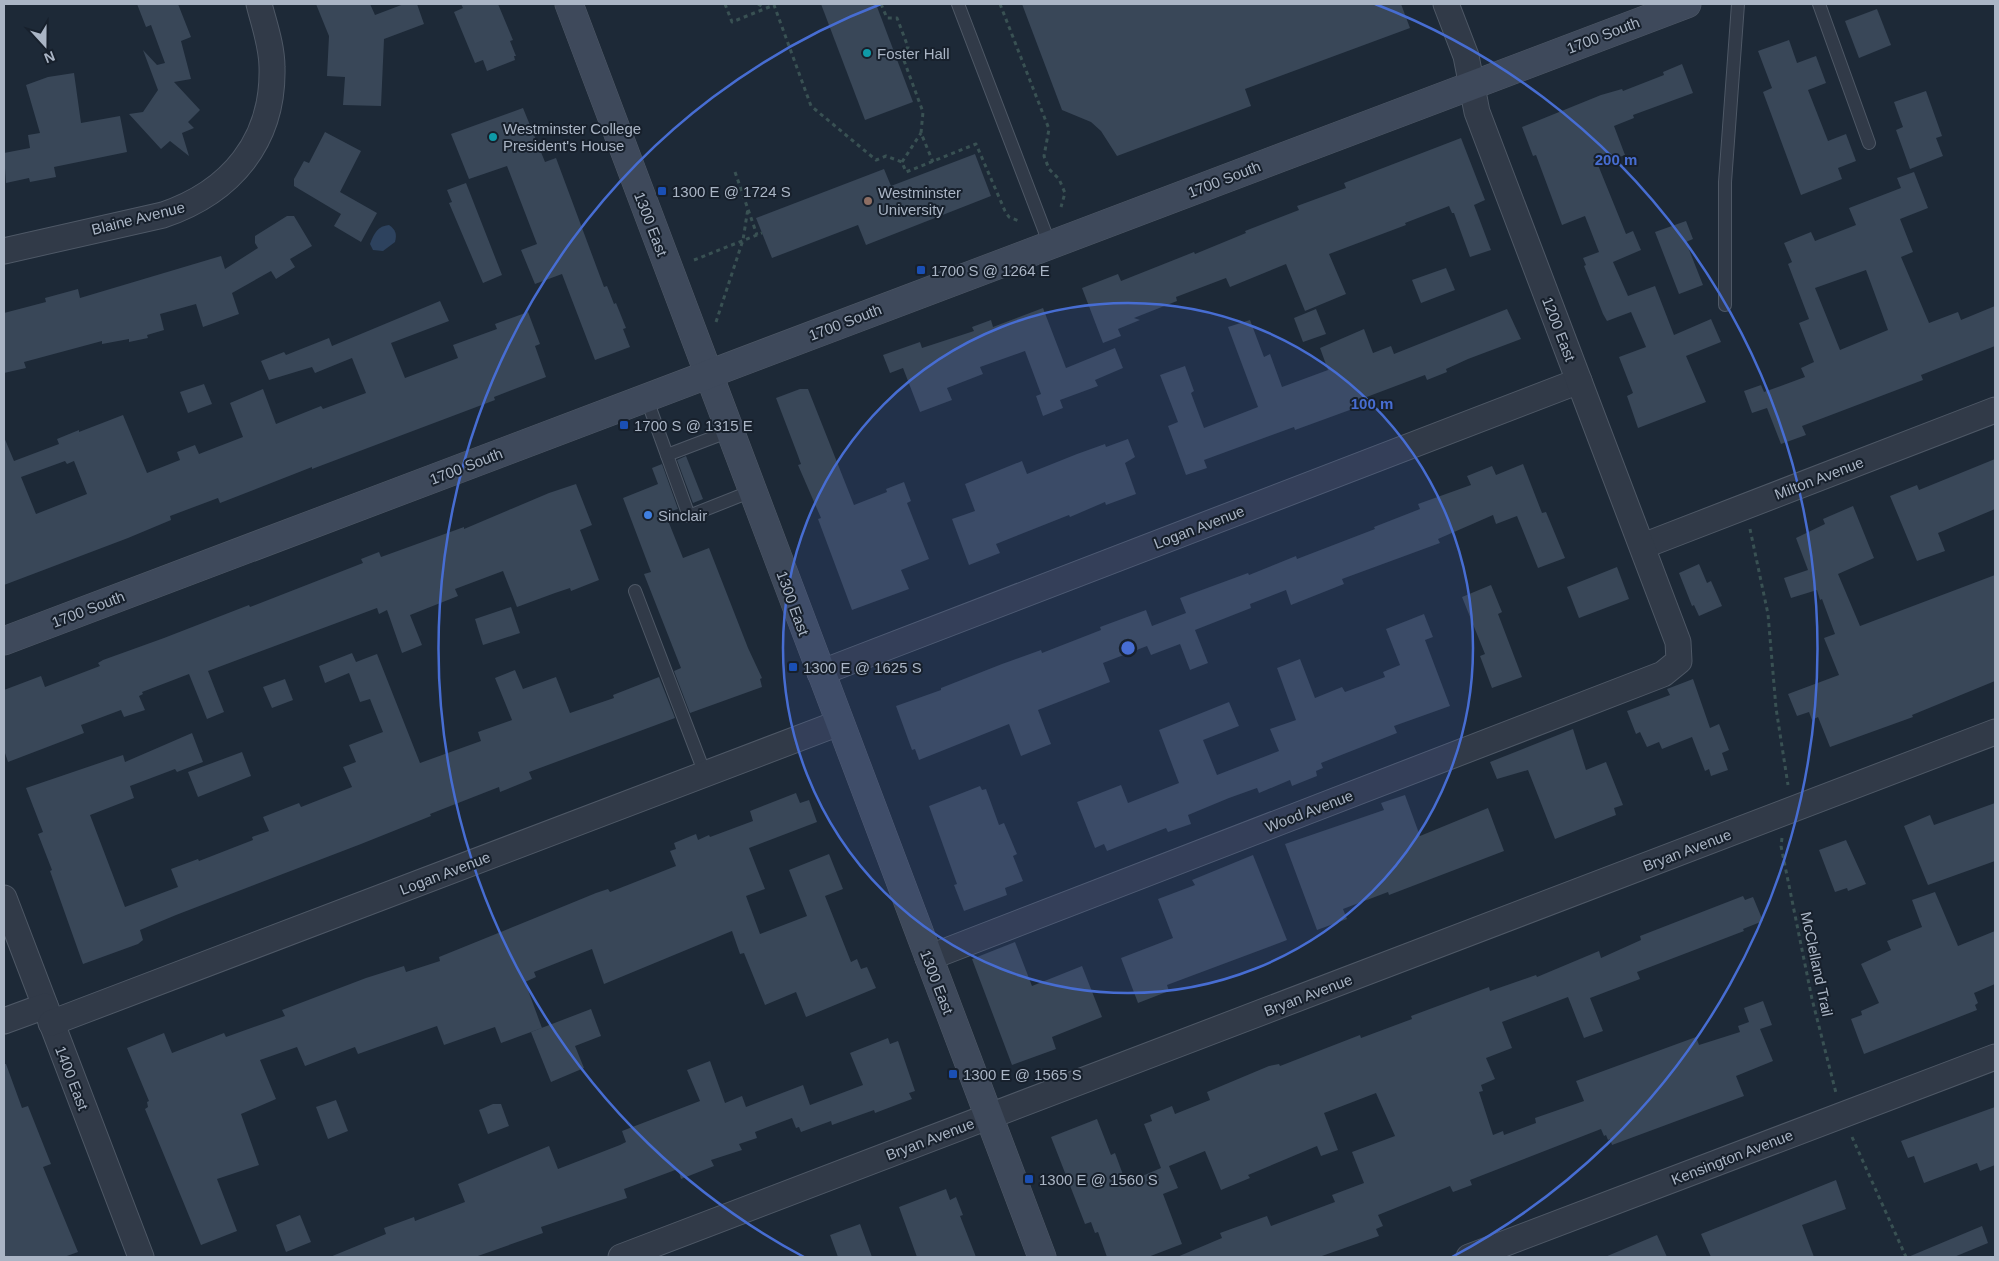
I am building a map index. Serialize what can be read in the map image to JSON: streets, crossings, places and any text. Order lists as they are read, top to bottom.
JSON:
{
  "streets": {
    "street": [
      "1700 South",
      "Blaine Avenue",
      "1300 East",
      "1200 East",
      "Milton Avenue",
      "Logan Avenue",
      "Wood Avenue",
      "Bryan Avenue",
      "1400 East",
      "Kensington Avenue"
    ],
    "path": ["McClelland Trail"]
  },
  "crossings": [
    ["1700 South", "1300 East"],
    ["1700 South", "1200 East"],
    ["1300 East", "Logan Avenue"],
    ["1300 East", "Wood Avenue"],
    ["1300 East", "Bryan Avenue"],
    ["1200 East", "Milton Avenue"],
    ["1200 East", "Logan Avenue"],
    ["1200 East", "Wood Avenue"],
    ["Logan Avenue", "1400 East"]
  ],
  "places": {
    "other": [
      "Foster Hall",
      "Westminster College President's House",
      "Westminster University",
      "Sinclair"
    ],
    "transit": [
      "1300 E @ 1724 S",
      "1700 S @ 1264 E",
      "1700 S @ 1315 E",
      "1300 E @ 1625 S",
      "1300 E @ 1565 S",
      "1300 E @ 1560 S"
    ]
  },
  "north": "bottom",
  "rings": ["200 m", "100 m"]
}
